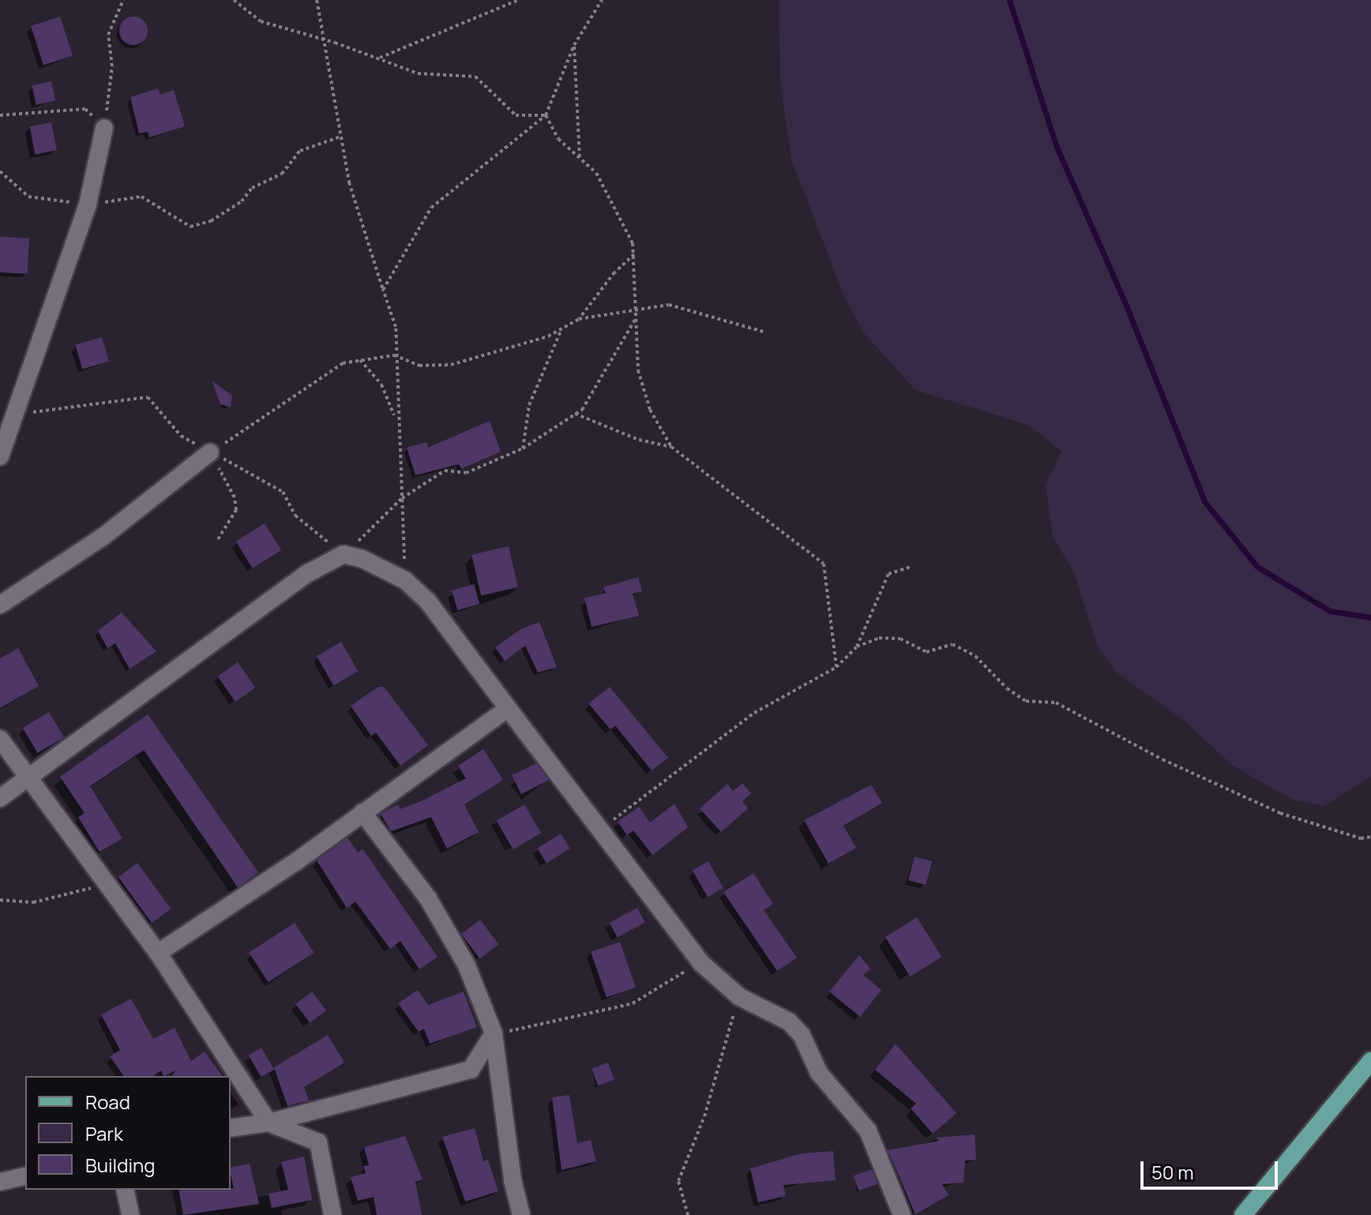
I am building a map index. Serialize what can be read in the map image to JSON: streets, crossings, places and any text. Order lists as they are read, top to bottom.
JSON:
{
  "legend": ["Road", "Park", "Building"],
  "scale_bar": "50 m"
}
